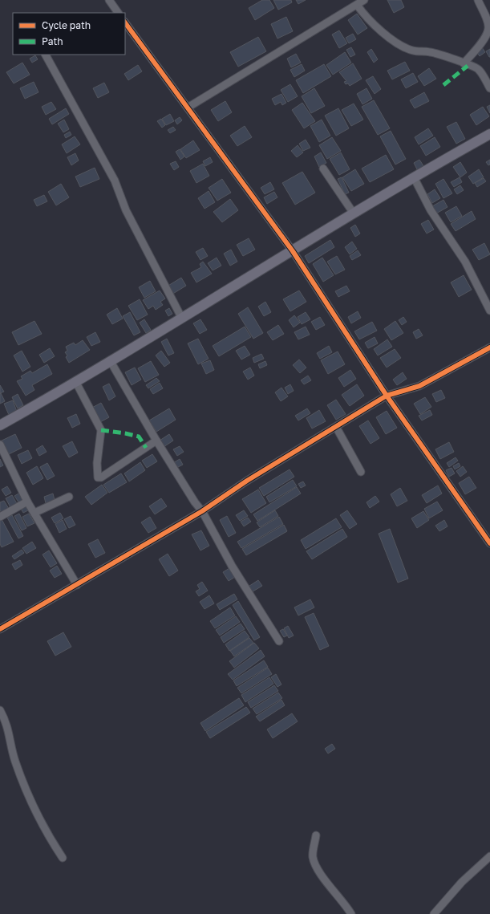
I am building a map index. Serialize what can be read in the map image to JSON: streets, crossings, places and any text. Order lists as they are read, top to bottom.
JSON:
{
  "legend": ["Cycle path", "Path"]
}
